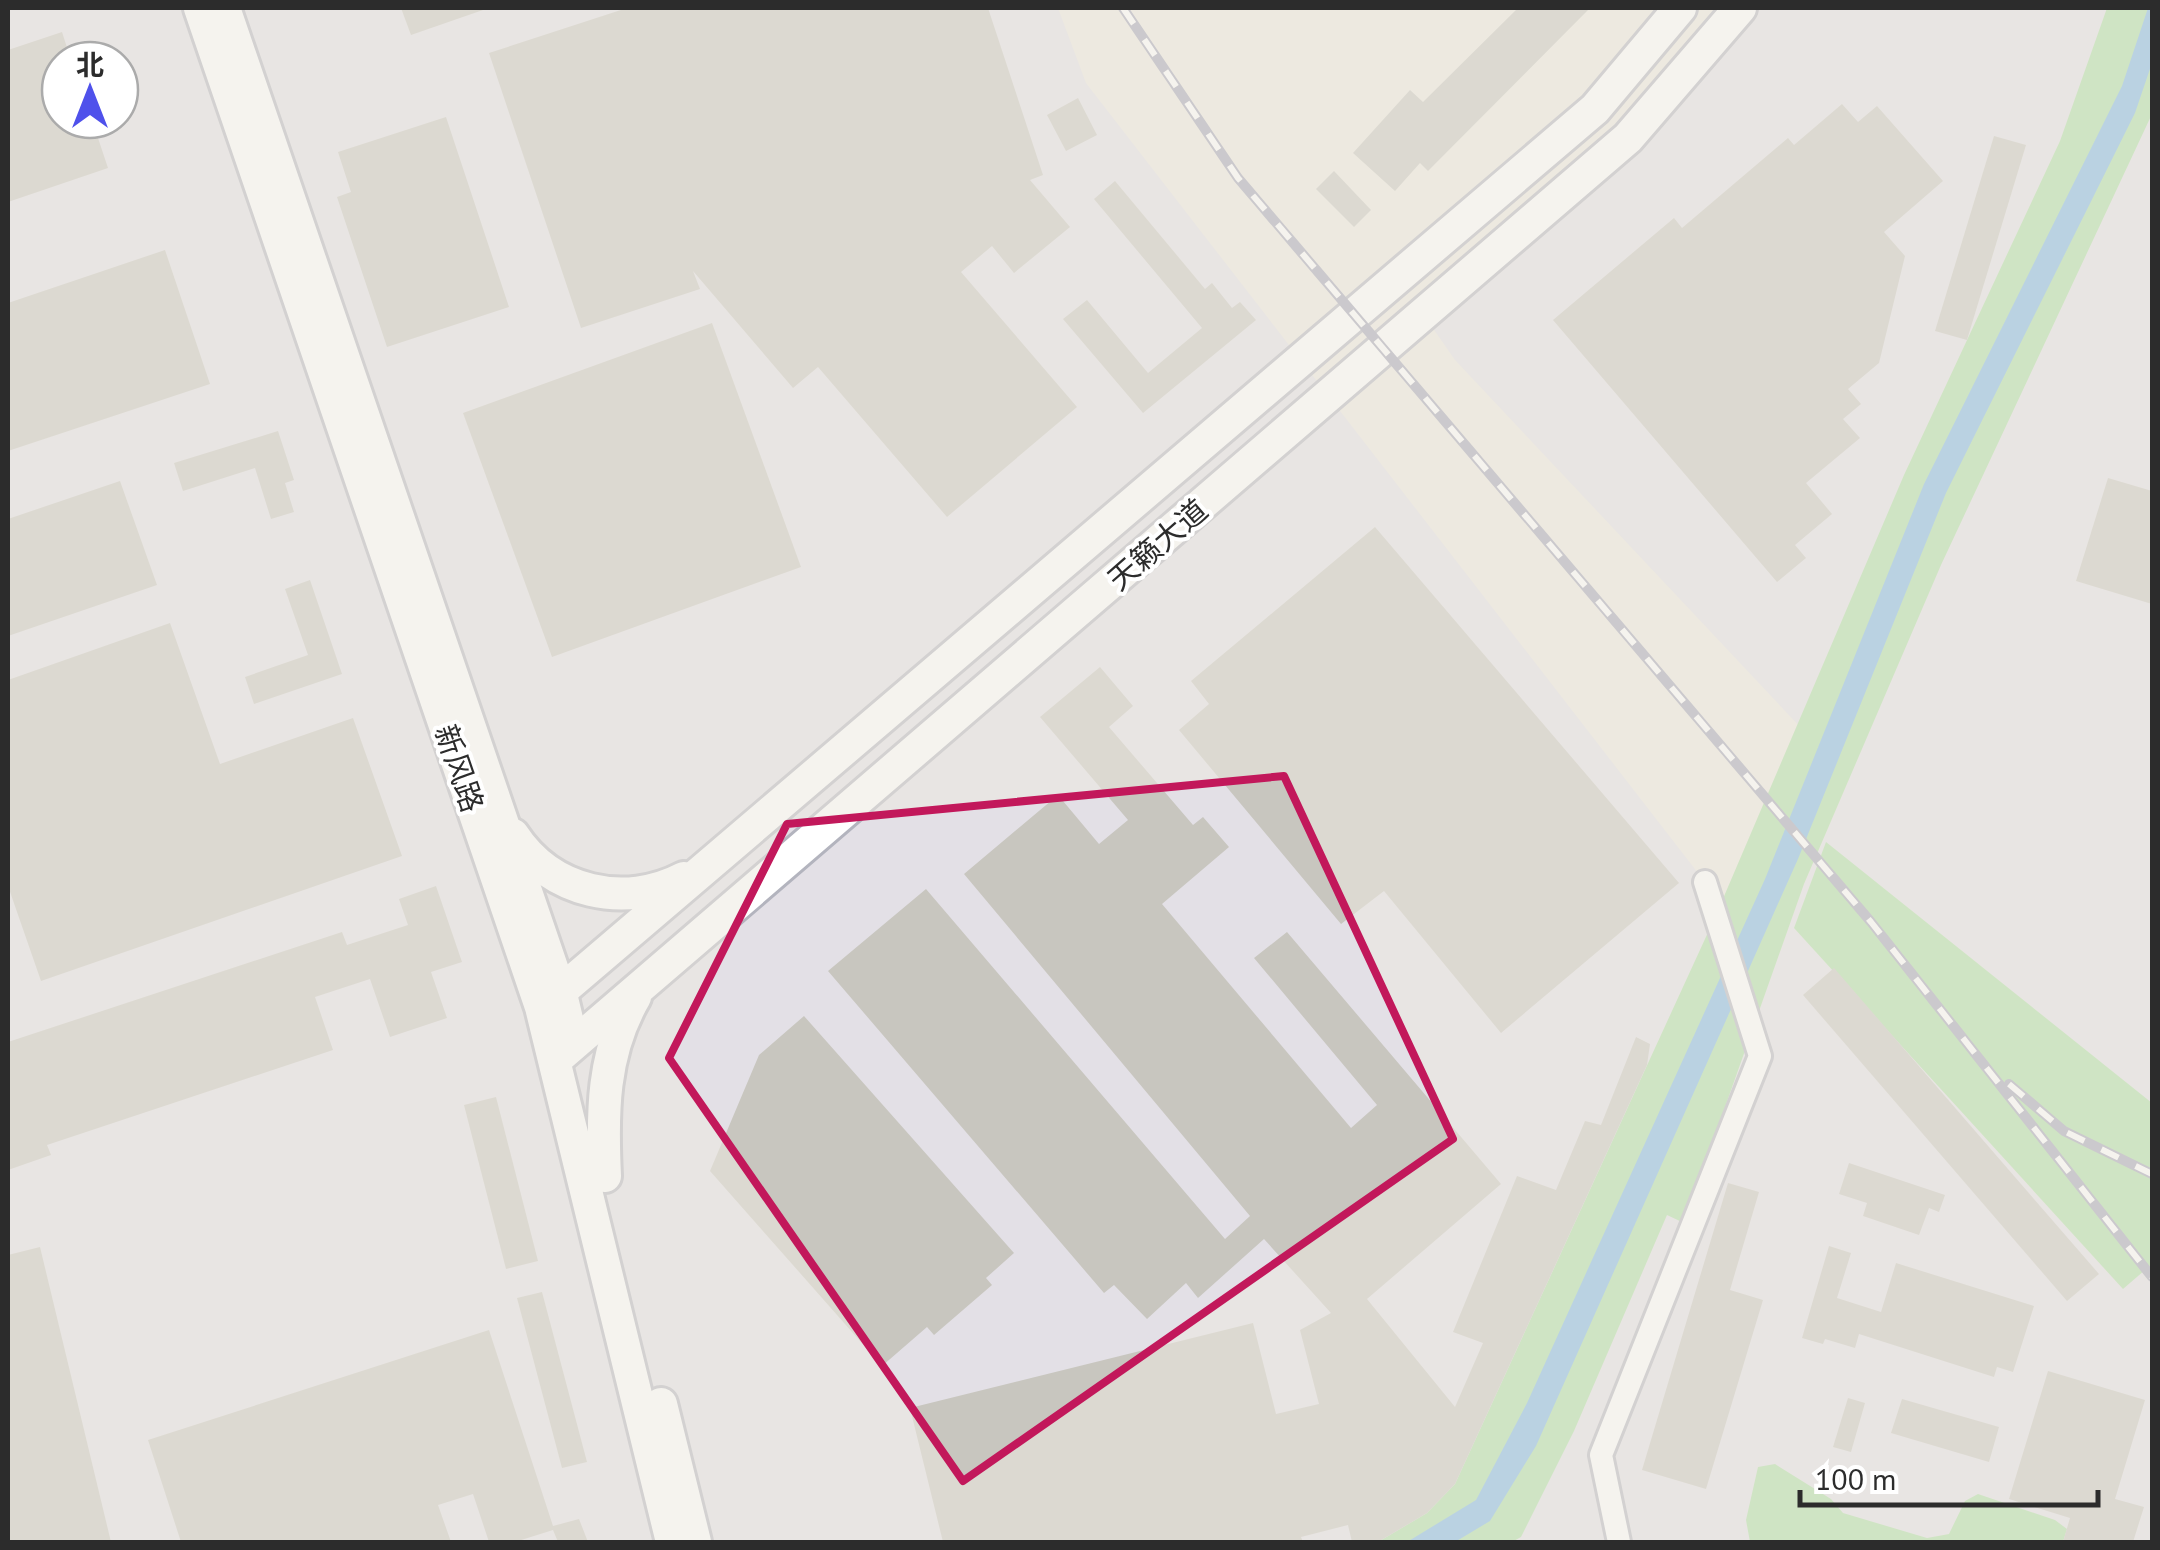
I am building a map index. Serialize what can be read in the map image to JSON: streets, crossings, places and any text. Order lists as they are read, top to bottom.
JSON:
{
  "streets": {
    "main road": ["天籁大道", "新风路"]
  },
  "crossings": [
    ["天籁大道", "新风路"]
  ],
  "scale_bar": "100 m",
  "north": "top"
}
